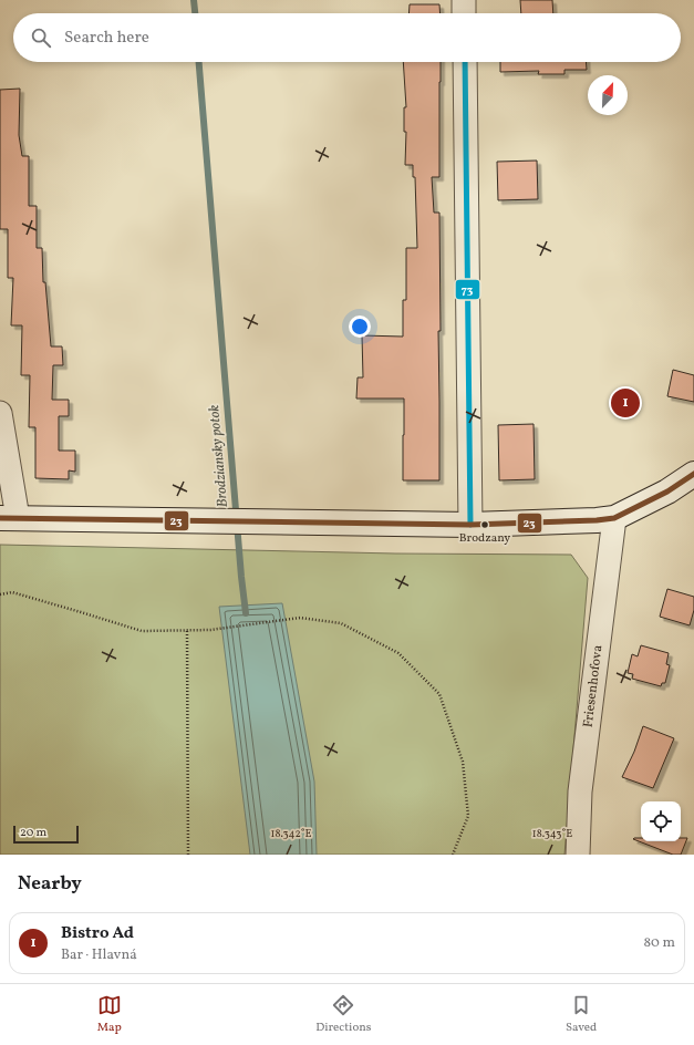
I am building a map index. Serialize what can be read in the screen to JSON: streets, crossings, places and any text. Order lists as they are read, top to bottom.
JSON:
{
  "streets": {
    "street": ["Friesenhofova"]
  },
  "water": ["Brodziansky potok"],
  "places": ["Brodzany"],
  "lines": ["transit line 73", "transit line 23"],
  "scale_bar": "20 m",
  "north": "top right",
  "page": {
    "search": "Search here",
    "pins": "1",
    "scale": "20 m",
    "heading": "Nearby",
    "list": [
      {
        "mark": "1",
        "name": "Bistro Ad",
        "note": "Bar · Hlavná",
        "value": "80 m"
      }
    ],
    "nav": ["Map", "Directions", "Saved"]
  },
  "coordinates": ["18.342°E", "18.343°E"]
}
